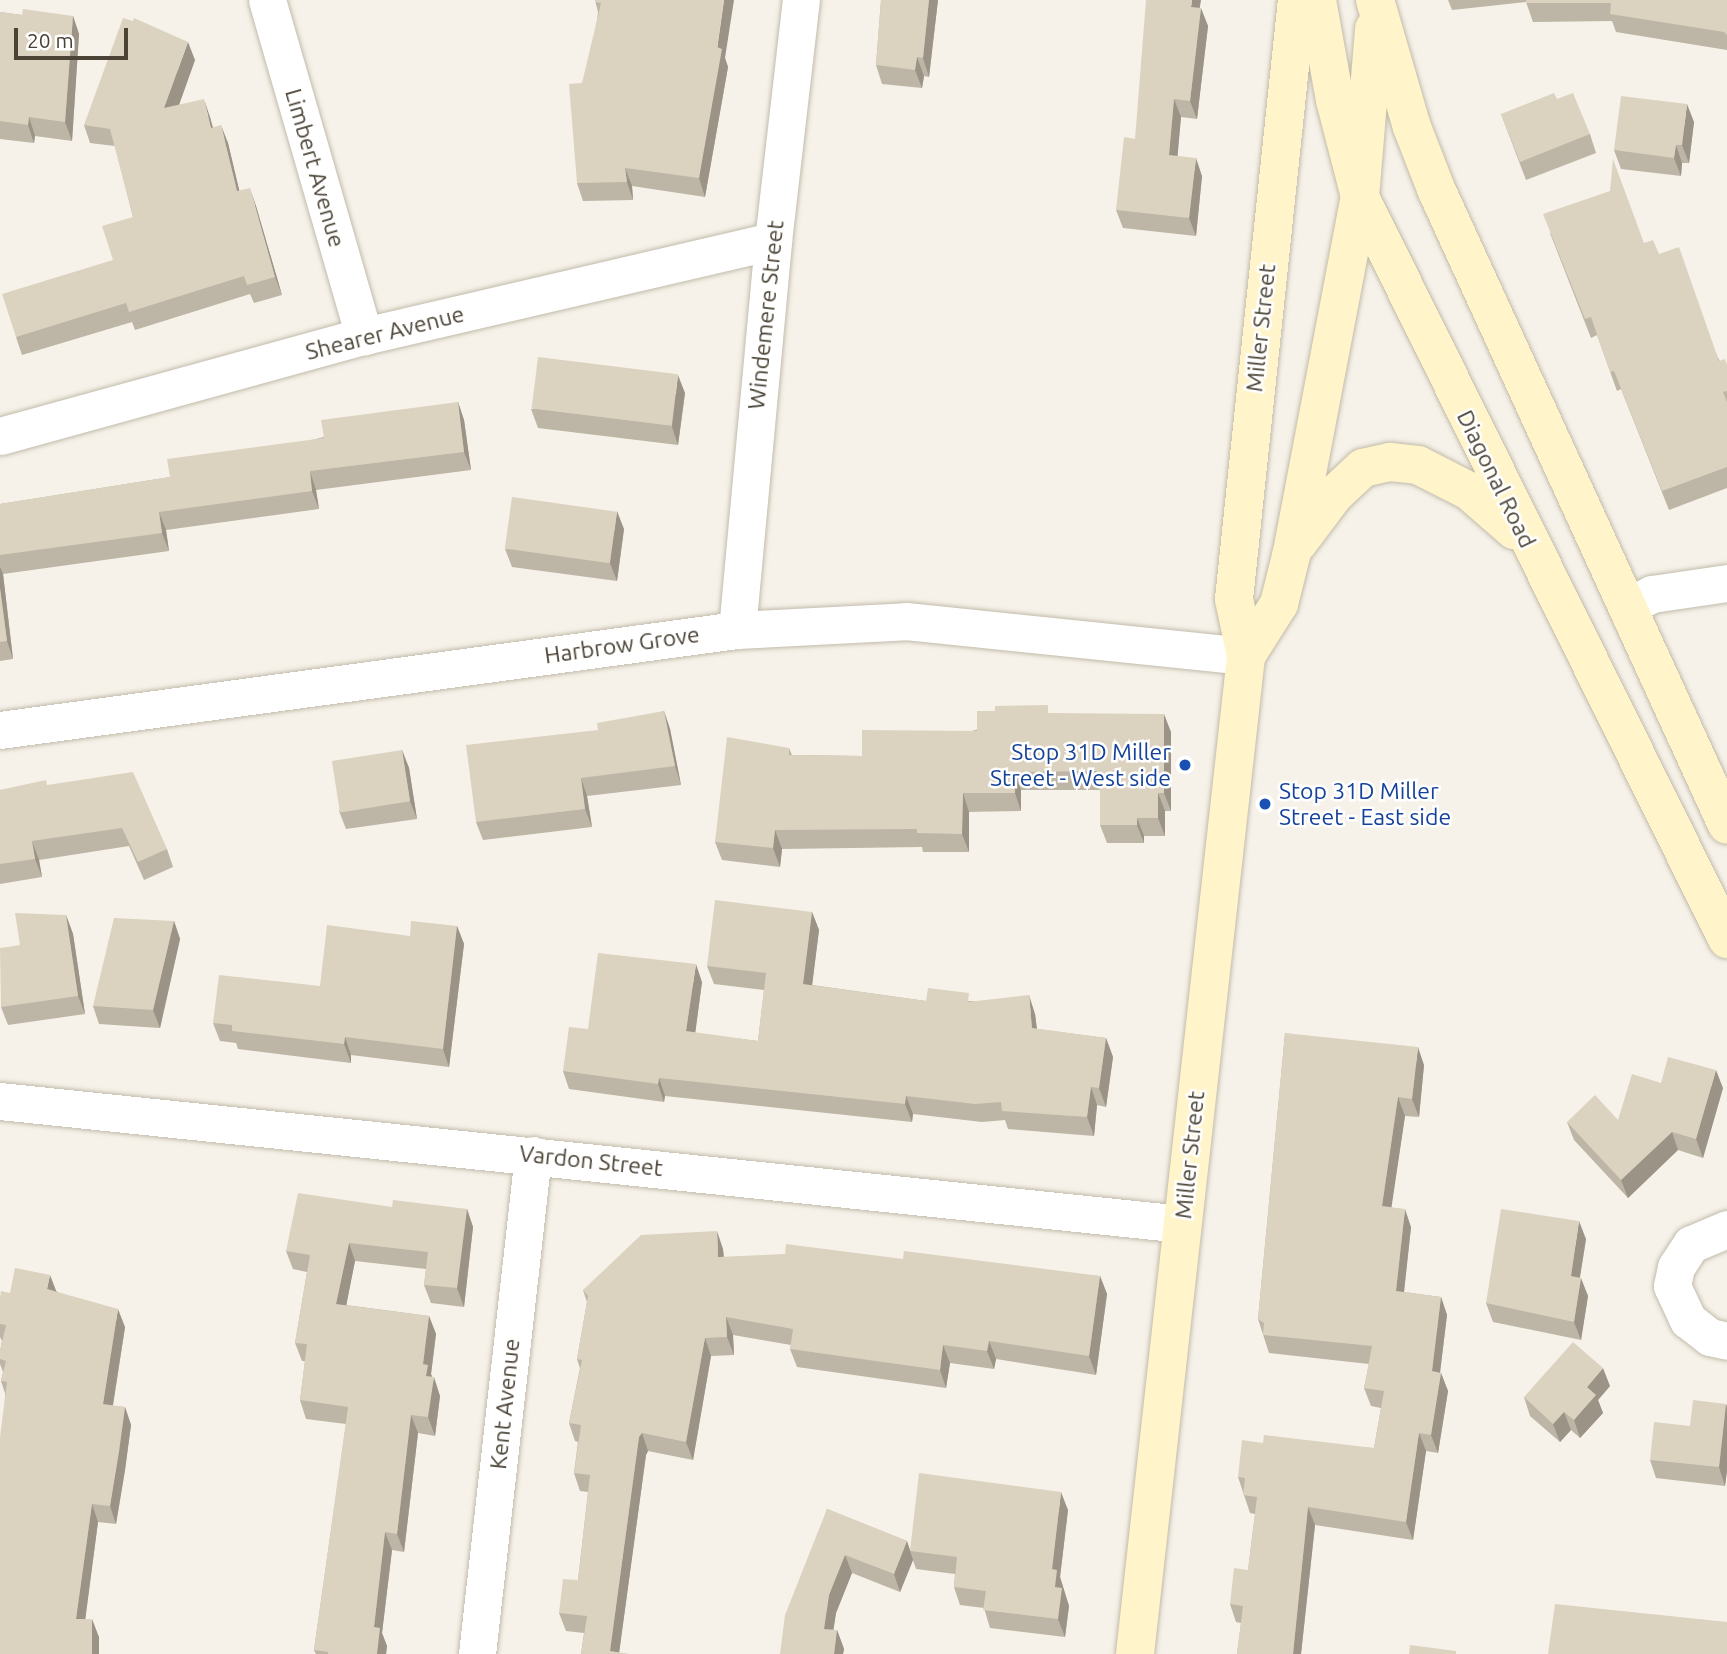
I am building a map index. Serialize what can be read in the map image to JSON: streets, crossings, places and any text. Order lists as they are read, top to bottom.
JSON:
{
  "streets": {
    "main road": ["Miller Street", "Diagonal Road"],
    "street": [
      "Limbert Avenue",
      "Windemere Street",
      "Shearer Avenue",
      "Harbrow Grove",
      "Vardon Street",
      "Kent Avenue"
    ]
  },
  "crossings": [
    ["Limbert Avenue", "Shearer Avenue"],
    ["Windemere Street", "Shearer Avenue"],
    ["Windemere Street", "Harbrow Grove"],
    ["Miller Street", "Diagonal Road"],
    ["Miller Street", "Harbrow Grove"],
    ["Miller Street", "Vardon Street"],
    ["Vardon Street", "Kent Avenue"]
  ],
  "places": ["Stop 31D Miller Street - West side", "Stop 31D Miller Street - East side"],
  "scale_bar": "20 m"
}
